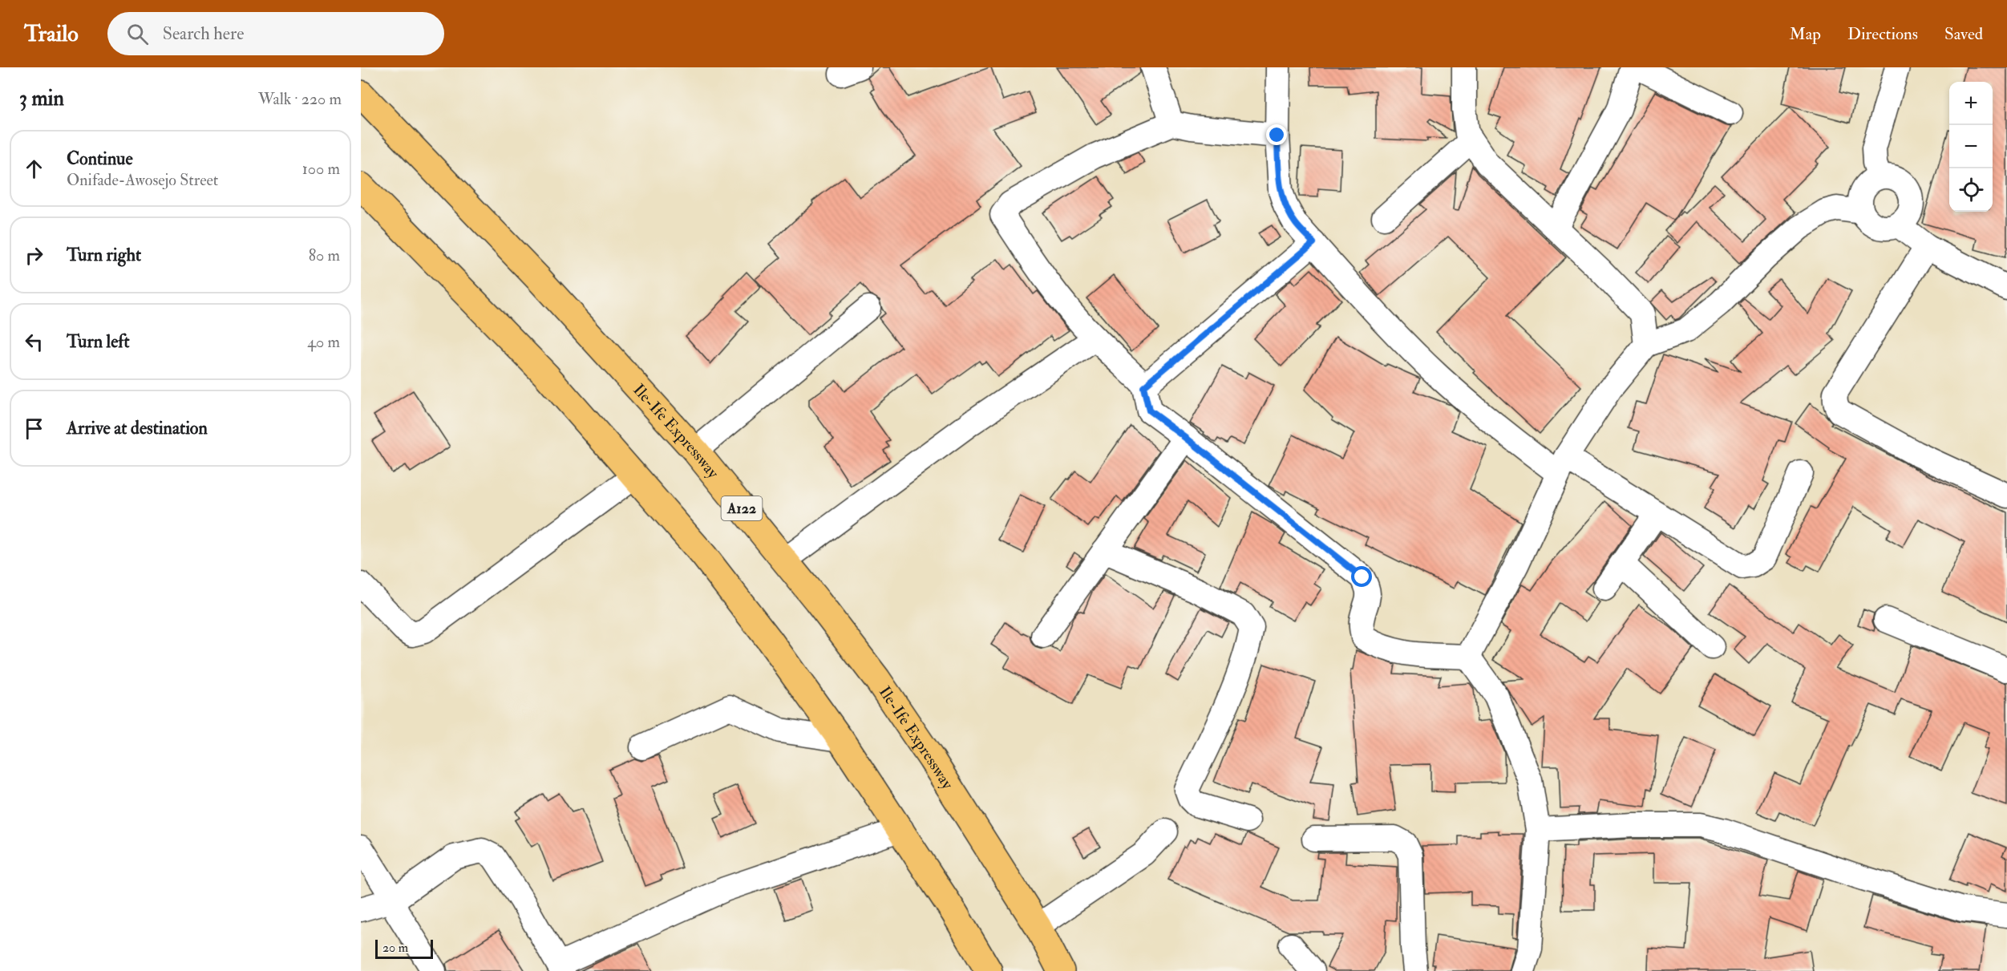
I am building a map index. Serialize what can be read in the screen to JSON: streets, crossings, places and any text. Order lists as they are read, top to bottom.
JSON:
{
  "streets": {
    "highway": ["Ile-Ife Expressway", "A122"]
  },
  "scale_bar": "20 m",
  "page": {
    "header": "Trailo",
    "search": "Search here",
    "nav": ["Map", "Directions", "Saved"],
    "heading": ["3 min", "Walk · 220 m"],
    "map_buttons": ["+", "−"],
    "list": [
      ["Continue", "Onifade-Awosejo Street", "100 m"],
      ["Turn right", "80 m"],
      ["Turn left", "40 m"],
      "Arrive at destination"
    ],
    "scale": "20 m"
  }
}
